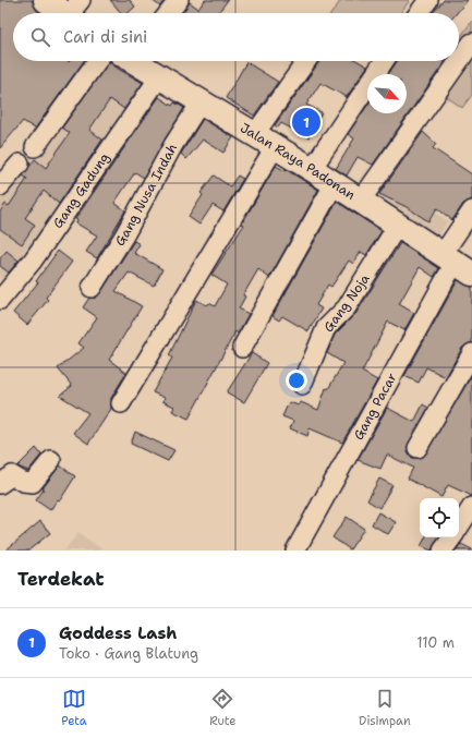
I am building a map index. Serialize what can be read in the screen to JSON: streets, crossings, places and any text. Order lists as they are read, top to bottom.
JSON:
{
  "streets": {
    "main road": ["Jalan Raya Padonan"],
    "street": [
      "Gang Gadung",
      "Gang Nusa Indah",
      "Gang Noja",
      "Gang Pacar"
    ]
  },
  "crossings": [
    ["Jalan Raya Padonan", "Gang Gadung"],
    ["Jalan Raya Padonan", "Gang Nusa Indah"],
    ["Jalan Raya Padonan", "Gang Noja"],
    ["Jalan Raya Padonan", "Gang Pacar"]
  ],
  "north": "bottom right",
  "page": {
    "search": "Cari di sini",
    "pins": "1",
    "heading": "Terdekat",
    "list": [
      {
        "mark": "1",
        "name": "Goddess Lash",
        "note": "Toko · Gang Blatung",
        "value": "110 m"
      }
    ],
    "nav": ["Peta", "Rute", "Disimpan"]
  }
}
